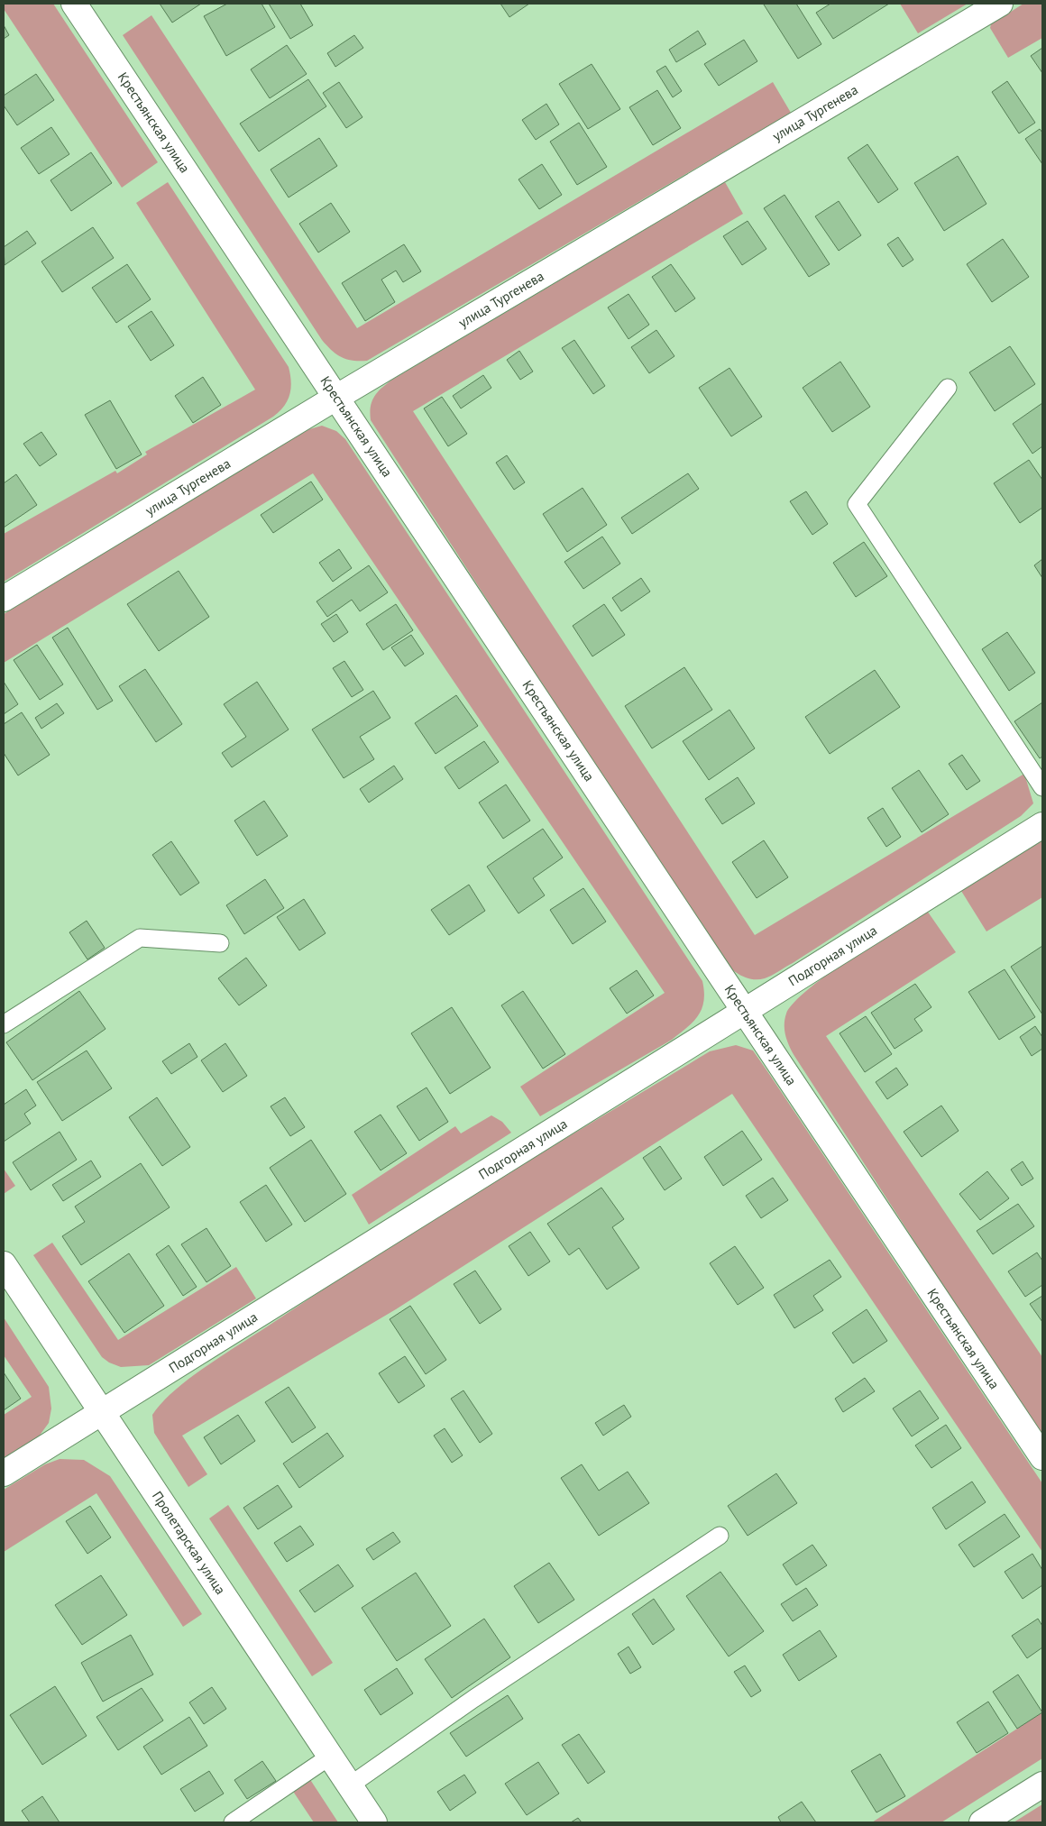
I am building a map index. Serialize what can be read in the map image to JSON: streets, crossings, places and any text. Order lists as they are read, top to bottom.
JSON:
{
  "streets": {
    "street": [
      "улица Тургенева",
      "Крестьянская улица",
      "Подгорная улица",
      "Пролетарская улица"
    ]
  },
  "crossings": [
    ["улица Тургенева", "Крестьянская улица"],
    ["Крестьянская улица", "Подгорная улица"],
    ["Подгорная улица", "Пролетарская улица"]
  ]
}
